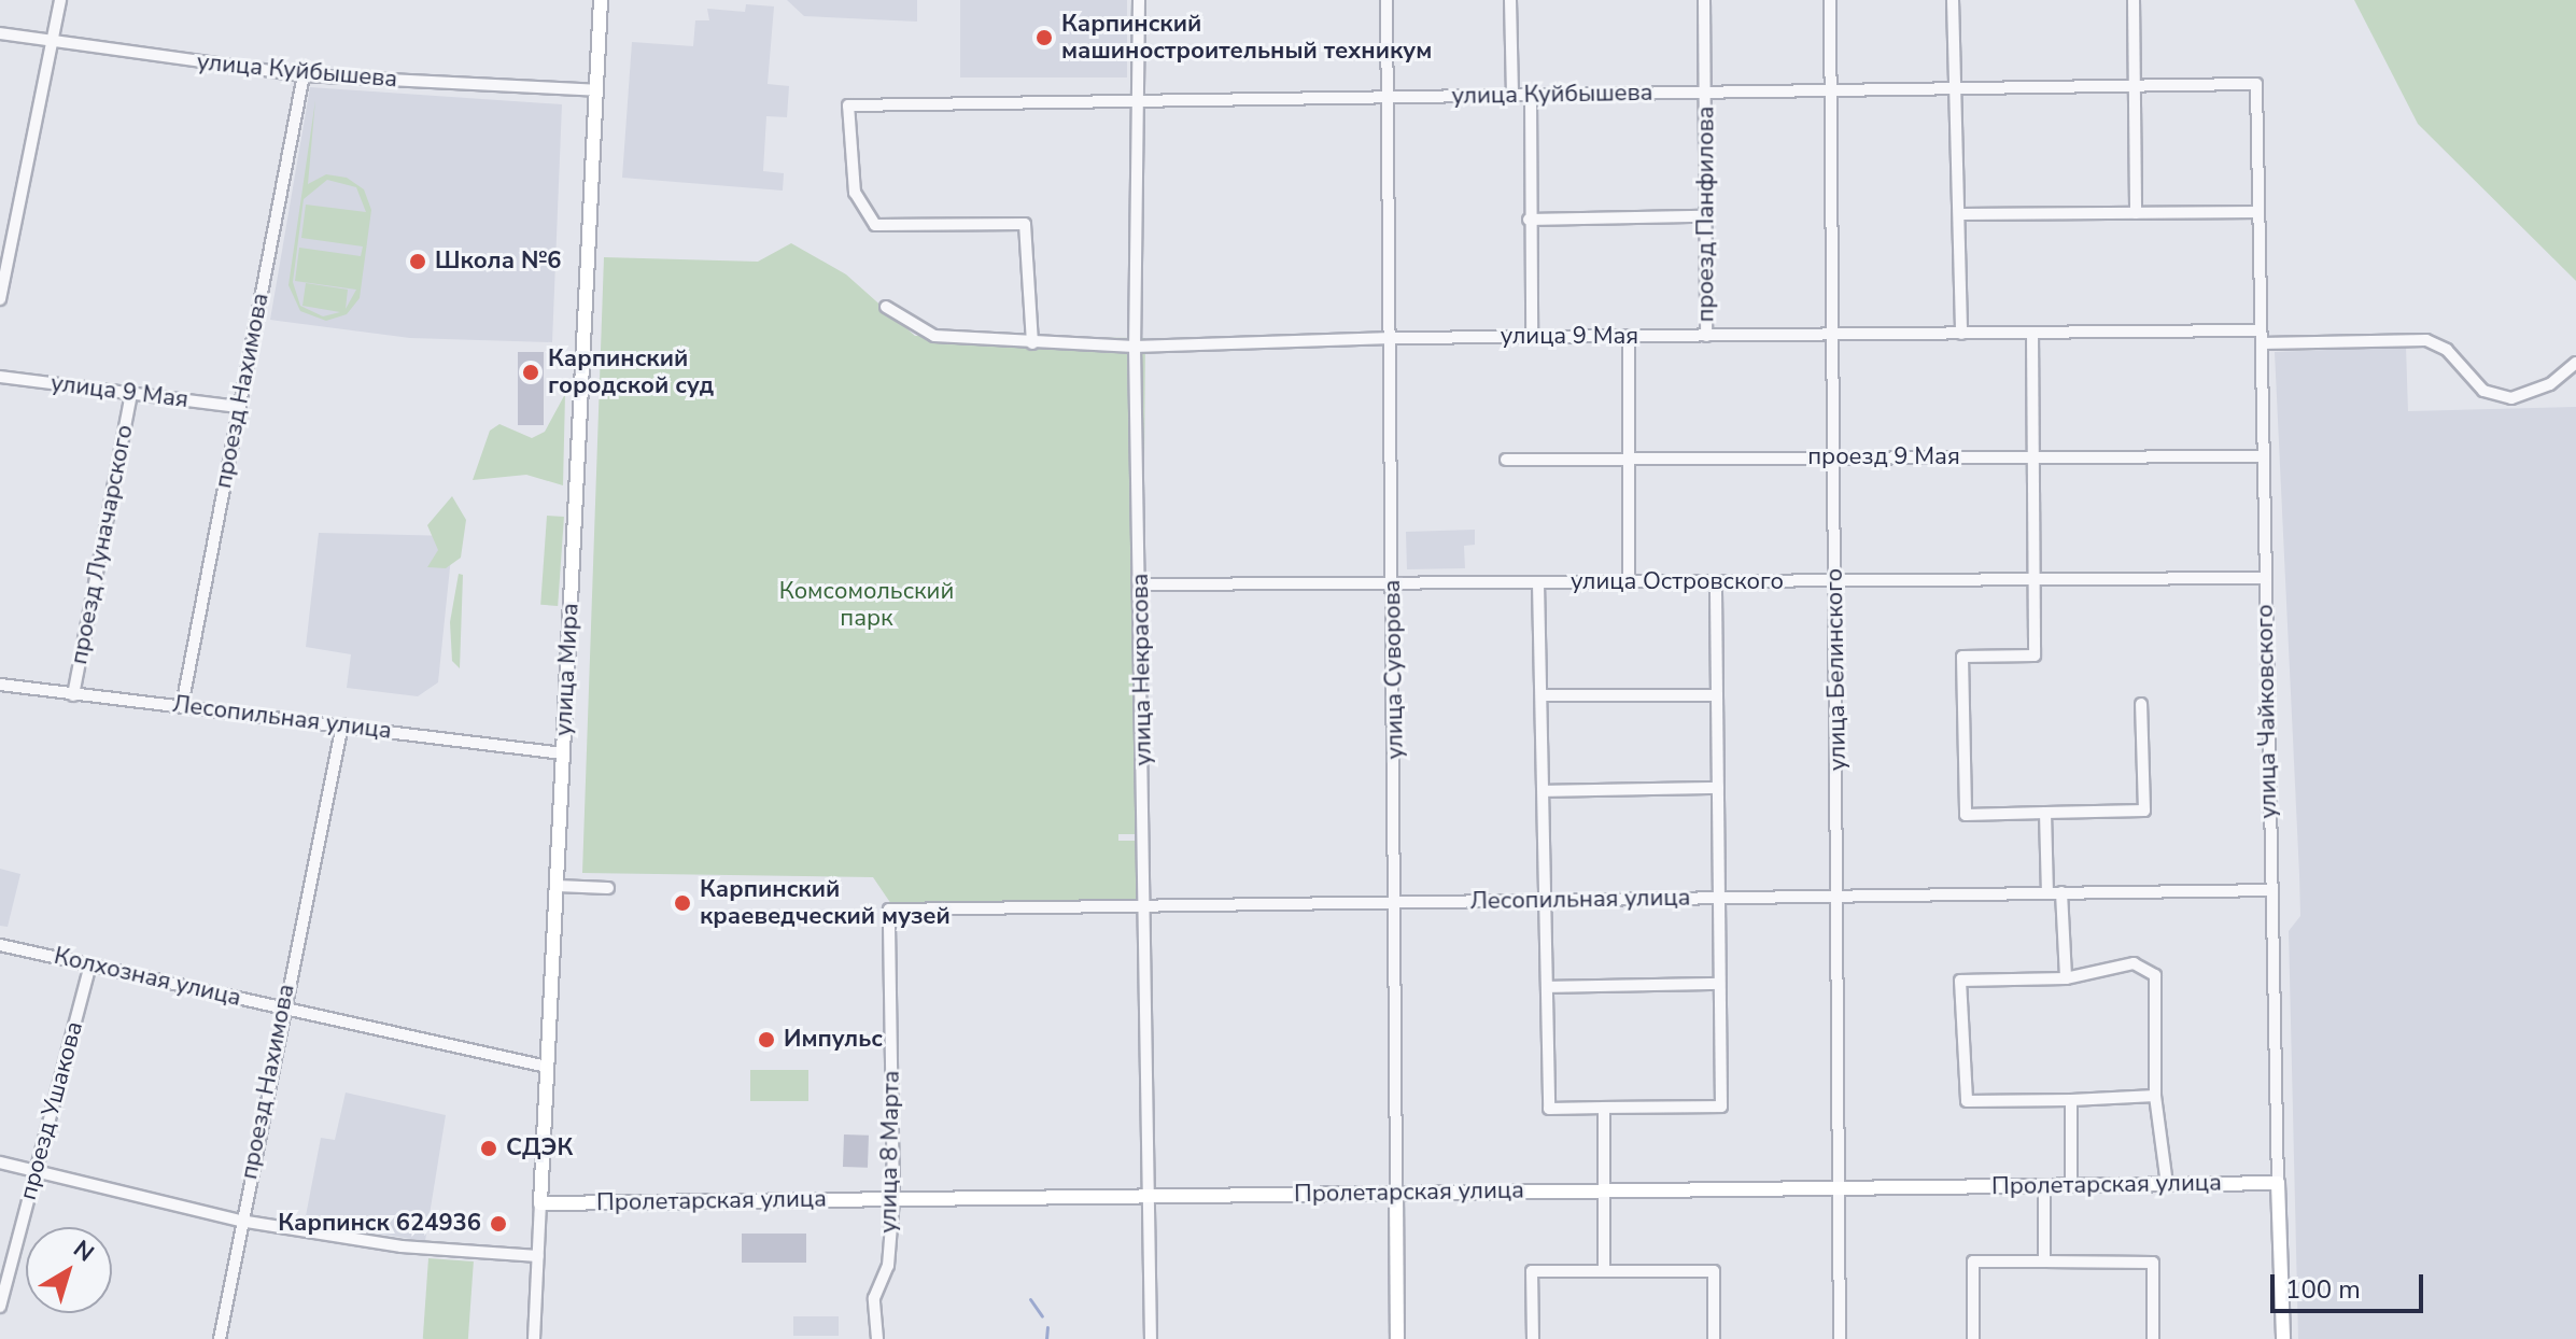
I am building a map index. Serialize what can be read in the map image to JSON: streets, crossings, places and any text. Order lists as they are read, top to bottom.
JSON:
{
  "streets": {
    "main road": [
      "улица Мира",
      "улица Суворова",
      "улица Чайковского",
      "Пролетарская улица"
    ],
    "street": [
      "улица Куйбышева",
      "проезд Панфилова",
      "улица 9 Мая",
      "проезд Нахимова",
      "проезд 9 Мая",
      "проезд Луначарского",
      "улица Островского",
      "улица Некрасова",
      "улица Белинского",
      "Лесопильная улица",
      "Колхозная улица",
      "проезд Ушакова",
      "улица 8 Марта"
    ]
  },
  "crossings": [
    ["улица Куйбышева", "проезд Панфилова"],
    ["улица Куйбышева", "улица 9 Мая"],
    ["улица Куйбышева", "проезд Нахимова"],
    ["улица Куйбышева", "улица Мира"],
    ["улица Куйбышева", "улица Некрасова"],
    ["улица Куйбышева", "улица Суворова"],
    ["улица Куйбышева", "улица Белинского"],
    ["улица Куйбышева", "улица Чайковского"],
    ["проезд Панфилова", "улица 9 Мая"],
    ["улица 9 Мая", "проезд Нахимова"],
    ["улица 9 Мая", "проезд Луначарского"],
    ["улица 9 Мая", "улица Некрасова"],
    ["улица 9 Мая", "улица Суворова"],
    ["улица 9 Мая", "улица Белинского"],
    ["улица 9 Мая", "улица Чайковского"],
    ["проезд Нахимова", "Лесопильная улица"],
    ["проезд Нахимова", "Колхозная улица"],
    ["проезд 9 Мая", "улица Белинского"],
    ["проезд 9 Мая", "улица Чайковского"],
    ["проезд Луначарского", "Лесопильная улица"],
    ["улица Островского", "улица Некрасова"],
    ["улица Островского", "улица Суворова"],
    ["улица Островского", "улица Белинского"],
    ["улица Островского", "улица Чайковского"],
    ["улица Мира", "Лесопильная улица"],
    ["улица Мира", "Колхозная улица"],
    ["улица Мира", "Пролетарская улица"],
    ["улица Некрасова", "Лесопильная улица"],
    ["улица Некрасова", "Пролетарская улица"],
    ["улица Суворова", "Лесопильная улица"],
    ["улица Суворова", "Пролетарская улица"],
    ["улица Белинского", "Лесопильная улица"],
    ["улица Белинского", "Пролетарская улица"],
    ["улица Чайковского", "Лесопильная улица"],
    ["улица Чайковского", "Пролетарская улица"],
    ["Лесопильная улица", "улица 8 Марта"],
    ["Колхозная улица", "проезд Ушакова"],
    ["улица 8 Марта", "Пролетарская улица"]
  ],
  "parks": ["Комсомольский парк"],
  "places": [
    "Карпинский машиностроительный техникум",
    "Школа №6",
    "Карпинский городской суд",
    "Карпинский краеведческий музей",
    "Импульс",
    "СДЭК",
    "Карпинск 624936"
  ],
  "scale_bar": "100 m",
  "north": "top right"
}
